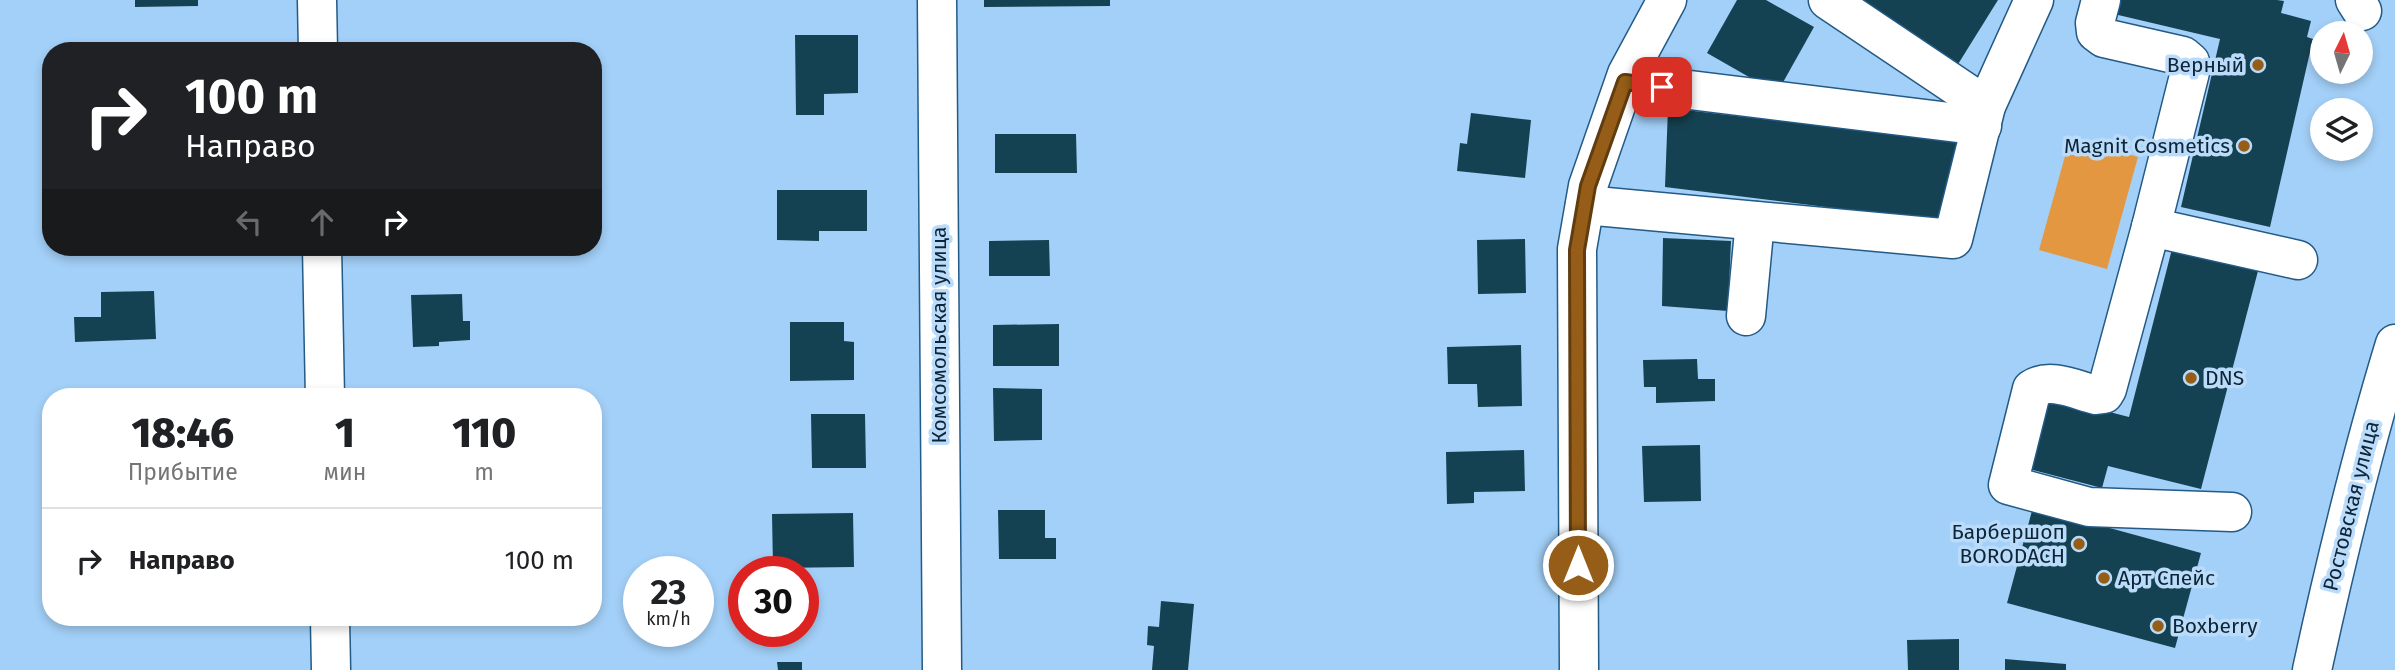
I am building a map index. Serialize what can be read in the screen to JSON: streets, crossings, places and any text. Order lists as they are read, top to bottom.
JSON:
{
  "streets": {
    "street": ["Комсомольская улица", "Ростовская улица"]
  },
  "places": [
    "Верный",
    "Magnit Cosmetics",
    "DNS",
    "Барбершоп BORODACH",
    "Арт Спейс",
    "Boxberry"
  ],
  "north": "top",
  "page": {
    "turn": ["100 m", "Направо"],
    "eta": [
      "18:46",
      "Прибытие",
      "1",
      "мин",
      "110",
      "m"
    ],
    "list": [
      {
        "name": "Направо",
        "value": "100 m"
      }
    ],
    "speed": "23 km/h",
    "limit": "30"
  }
}
